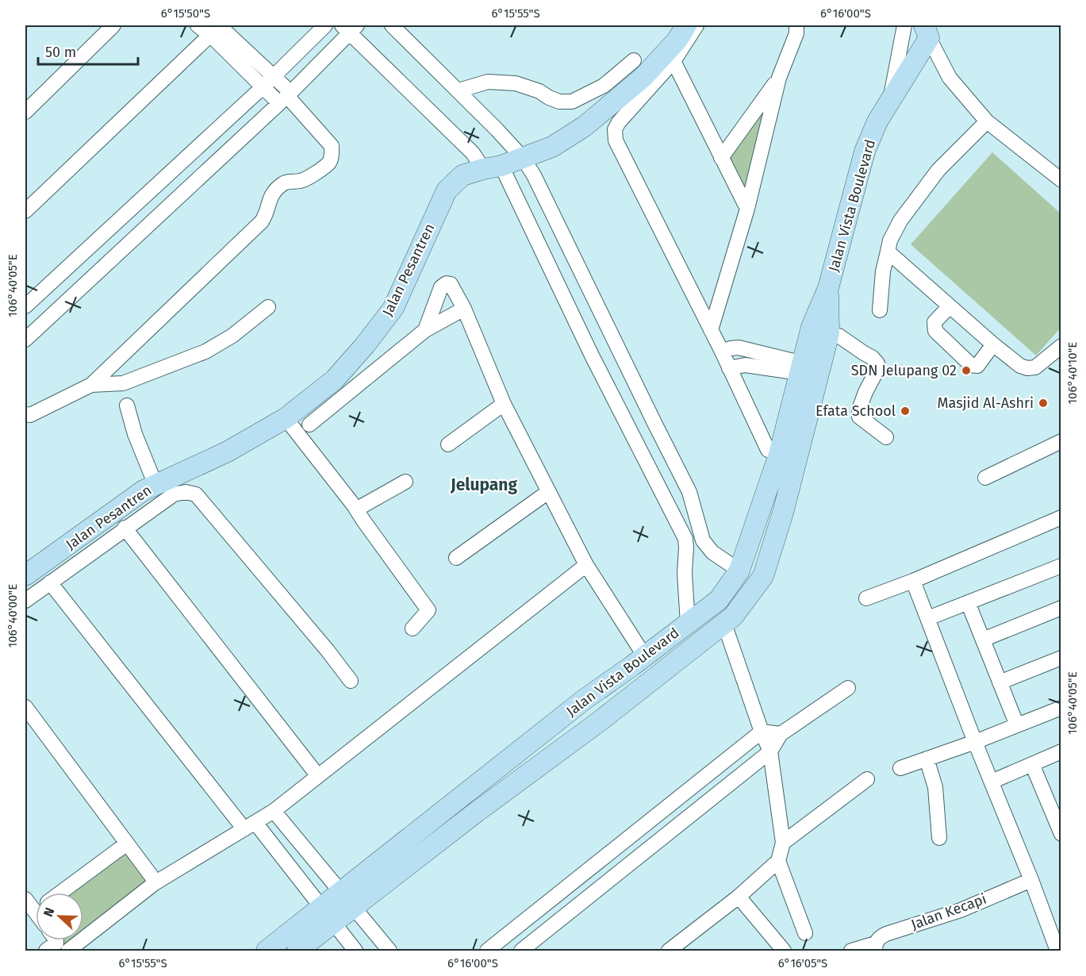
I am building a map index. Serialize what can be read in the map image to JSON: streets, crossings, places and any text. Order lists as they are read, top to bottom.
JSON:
{
  "streets": {
    "street": ["Jalan Vista Boulevard", "Jalan Pesantren", "Jalan Kecapi"]
  },
  "districts": ["Jelupang"],
  "places": ["SDN Jelupang 02", "Masjid Al-Ashri", "Efata School"],
  "scale_bar": "50 m",
  "north": "left",
  "coordinates": [
    "6°15'50\"S",
    "6°15'55\"S",
    "6°16'00\"S",
    "106°40'05\"E",
    "106°40'10\"E",
    "106°40'00\"E",
    "6°16'05\"S"
  ]
}
